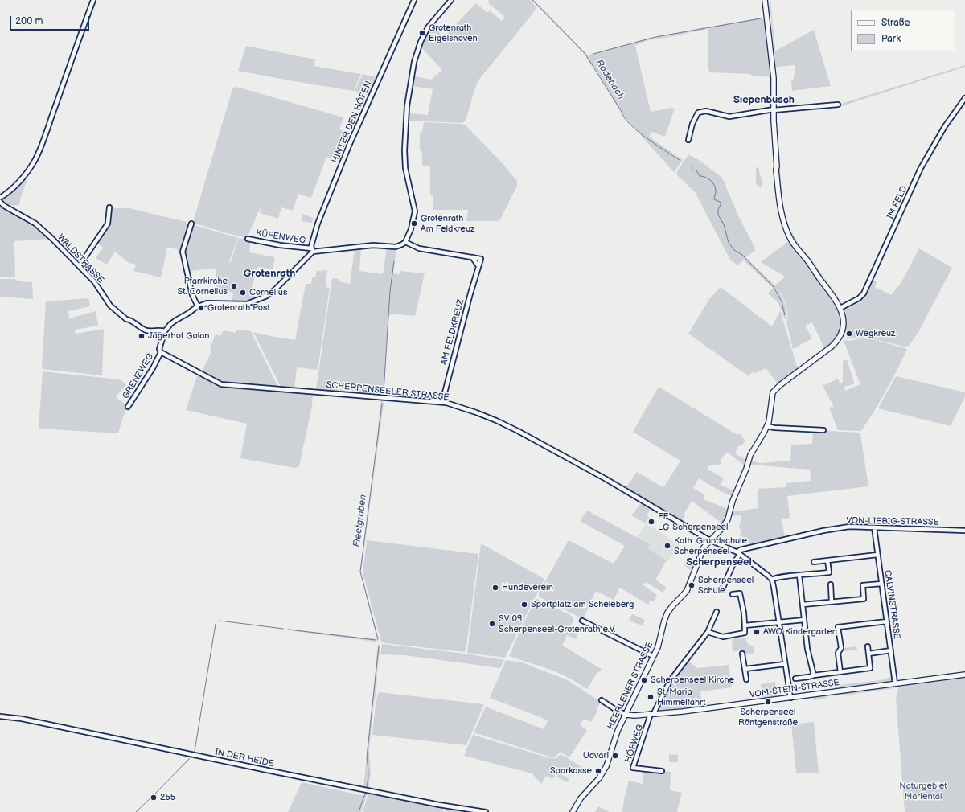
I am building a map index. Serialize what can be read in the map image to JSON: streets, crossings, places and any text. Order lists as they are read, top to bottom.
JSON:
{
  "streets": {
    "main road": ["HEERLENER STRASSE", "VOM-STEIN-STRASSE"],
    "street": [
      "HINTER DEN HÖFEN",
      "IM FELD",
      "KÜFENWEG",
      "WALDSTRASSE",
      "AM FELDKREUZ",
      "GRENZWEG",
      "SCHERPENSEELER STRASSE",
      "VON-LIEBIG-STRASSE",
      "CALVINSTRASSE",
      "HÖFWEG",
      "IN DER HEIDE"
    ]
  },
  "crossings": [
    ["HINTER DEN HÖFEN", "KÜFENWEG"],
    ["IM FELD", "HEERLENER STRASSE"],
    ["KÜFENWEG", "AM FELDKREUZ"],
    ["WALDSTRASSE", "GRENZWEG"],
    ["AM FELDKREUZ", "SCHERPENSEELER STRASSE"],
    ["GRENZWEG", "SCHERPENSEELER STRASSE"],
    ["SCHERPENSEELER STRASSE", "HEERLENER STRASSE"],
    ["VON-LIEBIG-STRASSE", "CALVINSTRASSE"],
    ["CALVINSTRASSE", "VOM-STEIN-STRASSE"],
    ["HEERLENER STRASSE", "VOM-STEIN-STRASSE"],
    ["VOM-STEIN-STRASSE", "HÖFWEG"]
  ],
  "districts": ["Siepenbusch", "Grotenrath", "Scherpenseel"],
  "water": ["Rodebach", "Fleetgraben"],
  "parks": ["Naturgebiet Mariental"],
  "places": [
    "Grotenrath Eigelshoven",
    "Grotenrath Am Feldkreuz",
    "Pfarrkirche St. Cornelius",
    "Cornelius",
    "Grotenrath Post",
    "Wegkreuz",
    "Jägerhof Golan",
    "FF LG-Scherpenseel",
    "Kath. Grundschule Scherpenseel",
    "Scherpenseel Schule",
    "Hundeverein",
    "Sportplatz am Scheleberg",
    "SV 09 Scherpenseel-Grotenrath e.V.",
    "AWO Kindergarten",
    "Scherpenseel Kirche",
    "St. Maria Himmelfahrt",
    "Scherpenseel Röntgenstraße",
    "Udvari",
    "Sparkasse",
    "255"
  ],
  "legend": ["Straße", "Park"],
  "scale_bar": "200 m"
}
